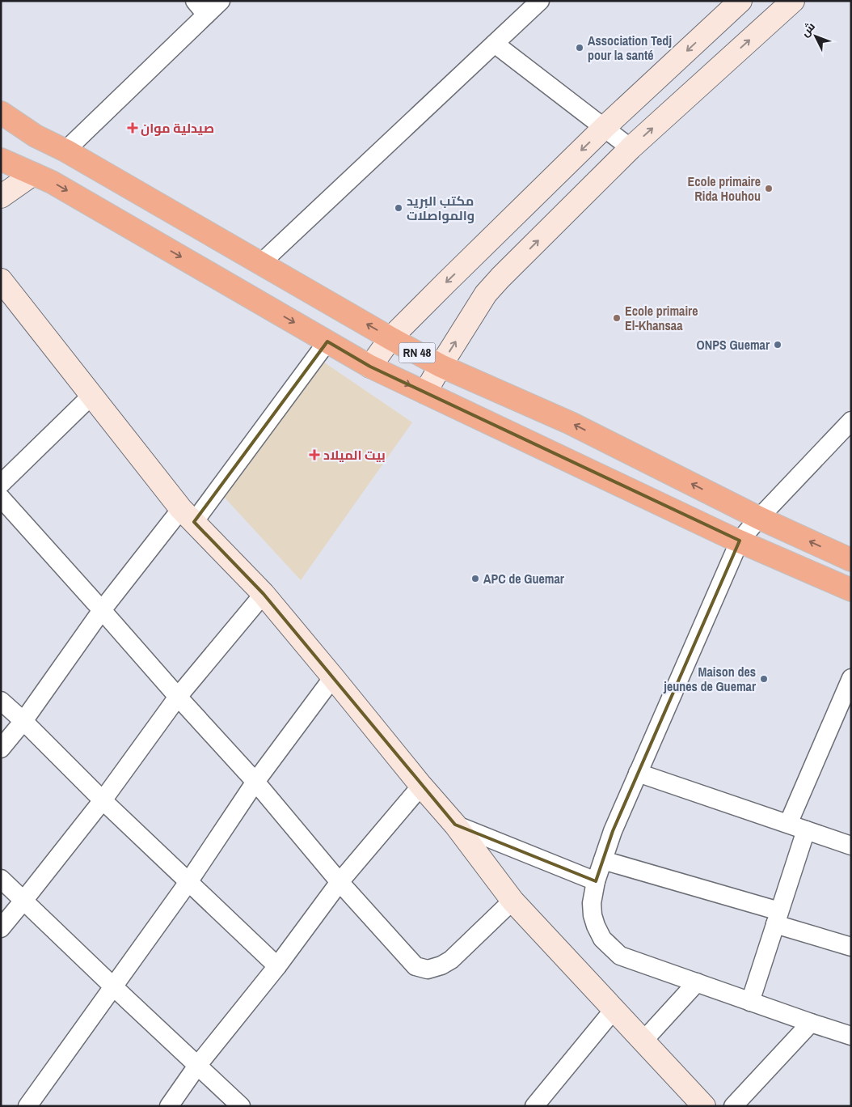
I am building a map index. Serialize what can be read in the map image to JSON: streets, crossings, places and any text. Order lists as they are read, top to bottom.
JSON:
{
  "streets": {
    "highway": ["RN 48"]
  },
  "places": {
    "other": [
      "Association Tedj pour la santé",
      "Ecole primaire Rida Houhou",
      "مكتب البريد والمواصلات",
      "Ecole primaire El-Khansaa",
      "ONPS Guemar",
      "APC de Guemar",
      "Maison des jeunes de Guemar"
    ],
    "health": ["صيدلية موان", "بيت الميلاد"]
  },
  "north": "top left"
}
